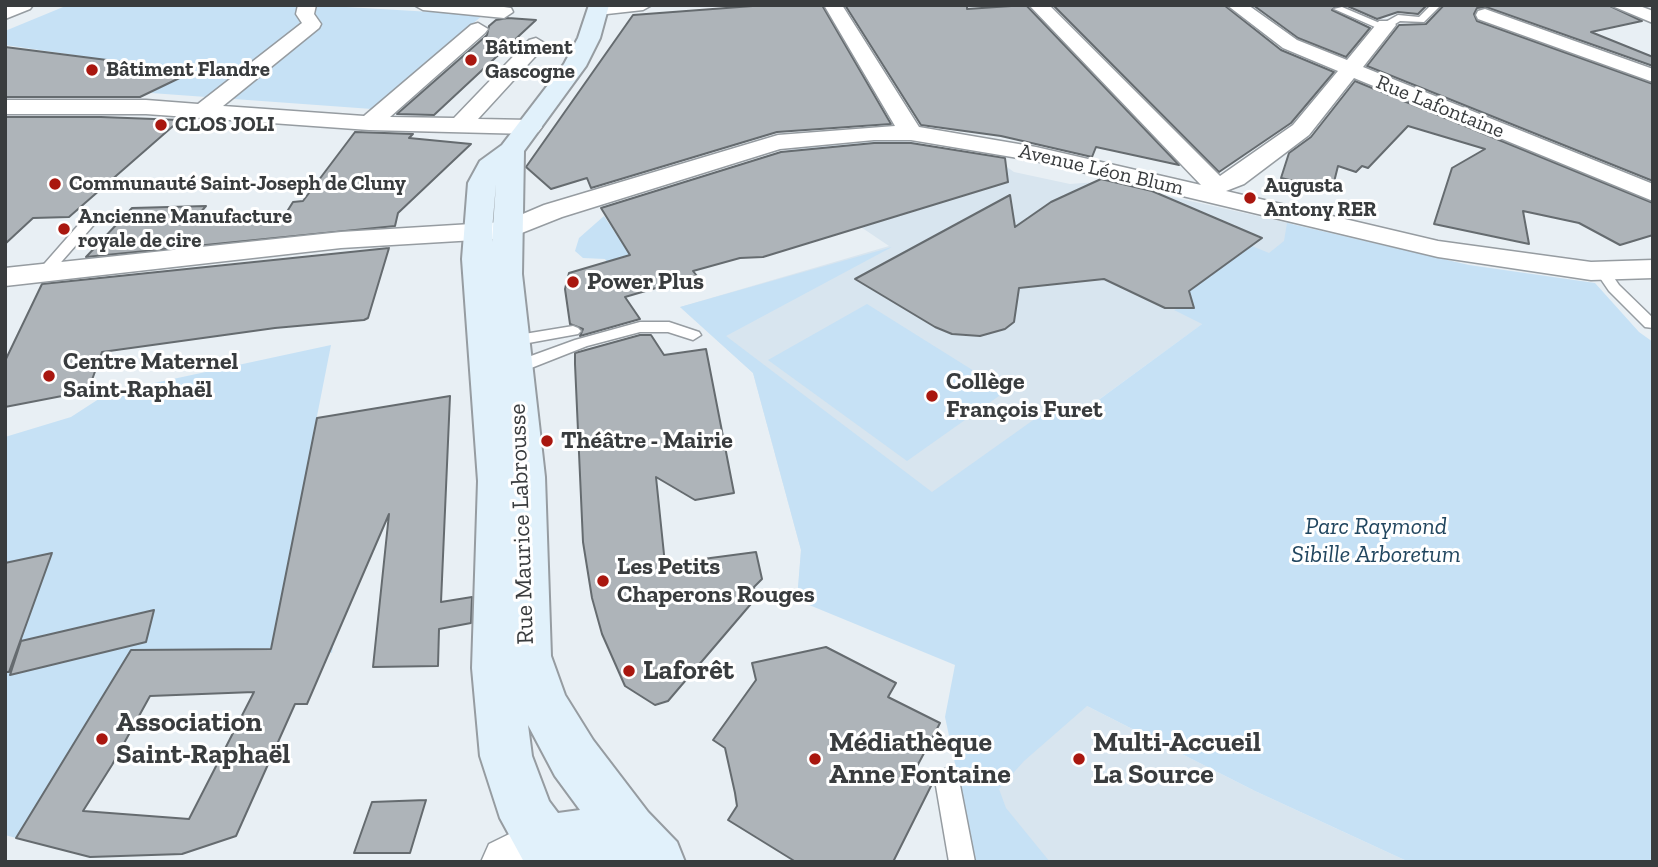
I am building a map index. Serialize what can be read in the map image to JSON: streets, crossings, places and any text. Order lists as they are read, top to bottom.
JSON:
{
  "streets": {
    "main road": ["Rue Maurice Labrousse"],
    "street": ["Rue Lafontaine", "Avenue Léon Blum"]
  },
  "crossings": [
    ["Avenue Léon Blum", "Rue Maurice Labrousse"]
  ],
  "parks": ["Parc Raymond Sibille Arboretum"],
  "places": [
    "Bâtiment Gascogne",
    "Bâtiment Flandre",
    "CLOS JOLI",
    "Communauté Saint-Joseph de Cluny",
    "Augusta Antony RER",
    "Ancienne Manufacture royale de cire",
    "Power Plus",
    "Centre Maternel Saint-Raphaël",
    "Collège François Furet",
    "Théâtre - Mairie",
    "Les Petits Chaperons Rouges",
    "Laforêt",
    "Association Saint-Raphaël",
    "Médiathèque Anne Fontaine",
    "Multi-Accueil La Source"
  ]
}
